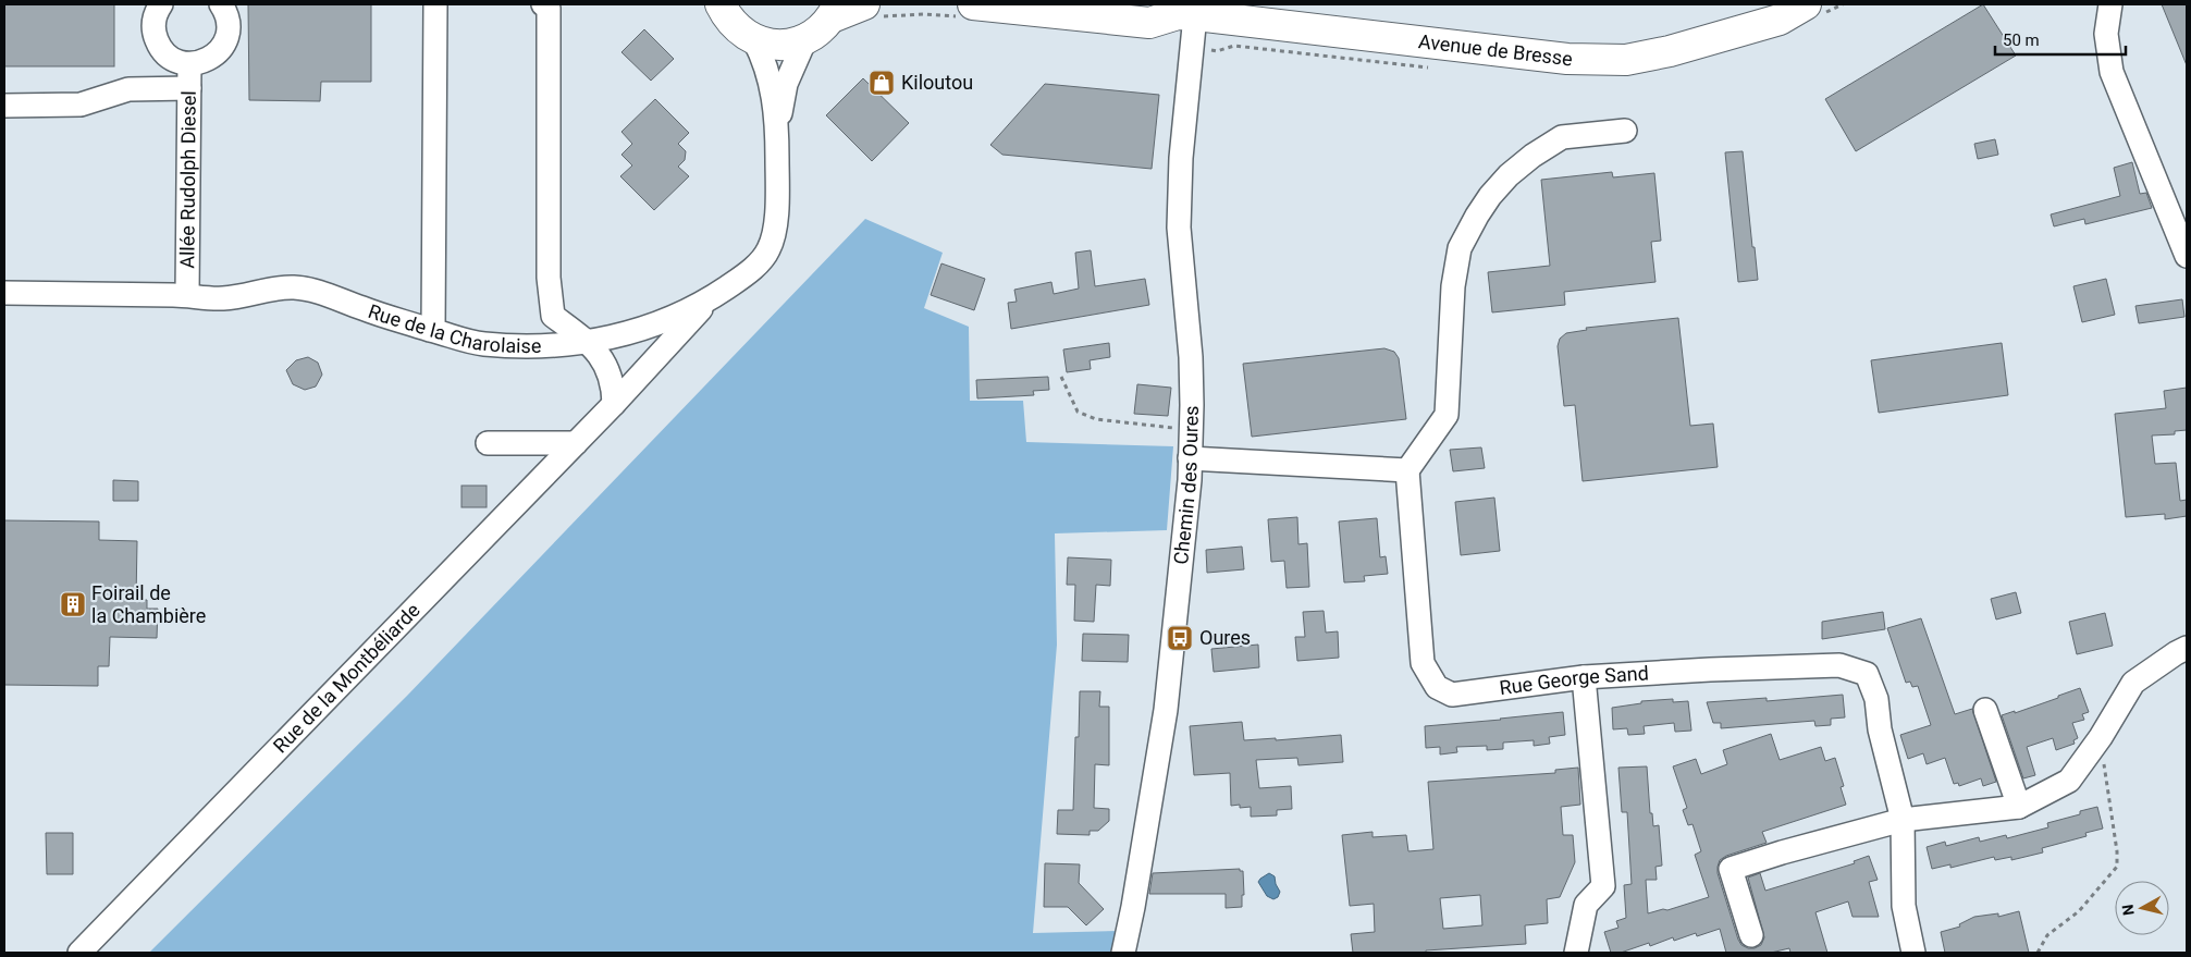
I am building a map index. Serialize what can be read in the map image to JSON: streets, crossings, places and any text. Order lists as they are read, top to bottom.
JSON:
{
  "streets": {
    "main road": ["Avenue de Bresse"],
    "street": [
      "Allée Rudolph Diesel",
      "Rue de la Charolaise",
      "Chemin des Oures",
      "Rue de la Montbéliarde",
      "Rue George Sand"
    ]
  },
  "crossings": [
    ["Avenue de Bresse", "Chemin des Oures"],
    ["Allée Rudolph Diesel", "Rue de la Charolaise"],
    ["Rue de la Charolaise", "Rue de la Montbéliarde"]
  ],
  "places": {
    "shop": ["Kiloutou"],
    "building": ["Foirail de la Chambière"],
    "bus stop": ["Oures"]
  },
  "scale_bar": "50 m",
  "north": "left"
}
